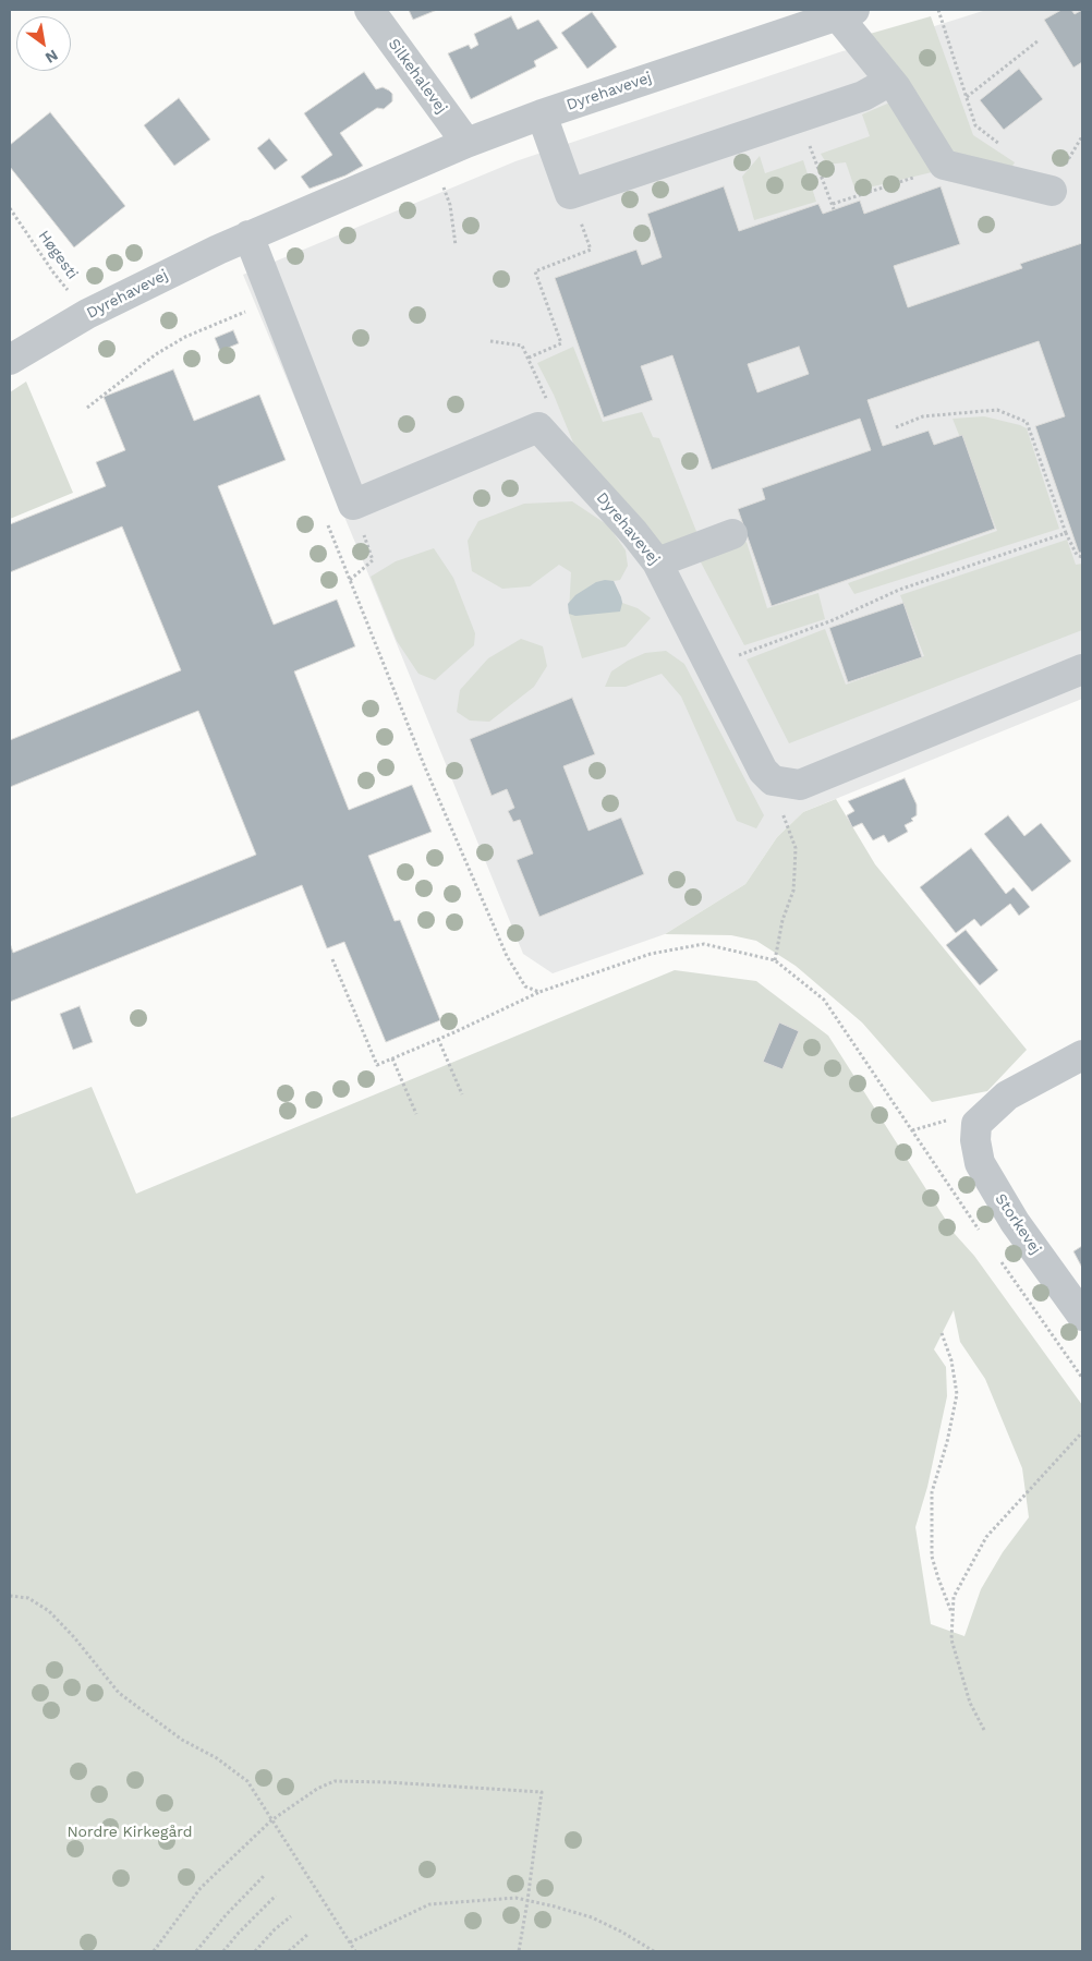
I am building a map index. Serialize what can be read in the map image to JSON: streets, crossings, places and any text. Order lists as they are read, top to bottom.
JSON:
{
  "streets": {
    "street": ["Silkehalevej", "Dyrehavevej", "Storkevej"],
    "path": ["Høgesti"]
  },
  "crossings": [
    ["Silkehalevej", "Dyrehavevej"],
    ["Dyrehavevej", "Høgesti"]
  ],
  "parks": ["Nordre Kirkegård"],
  "north": "bottom right"
}
